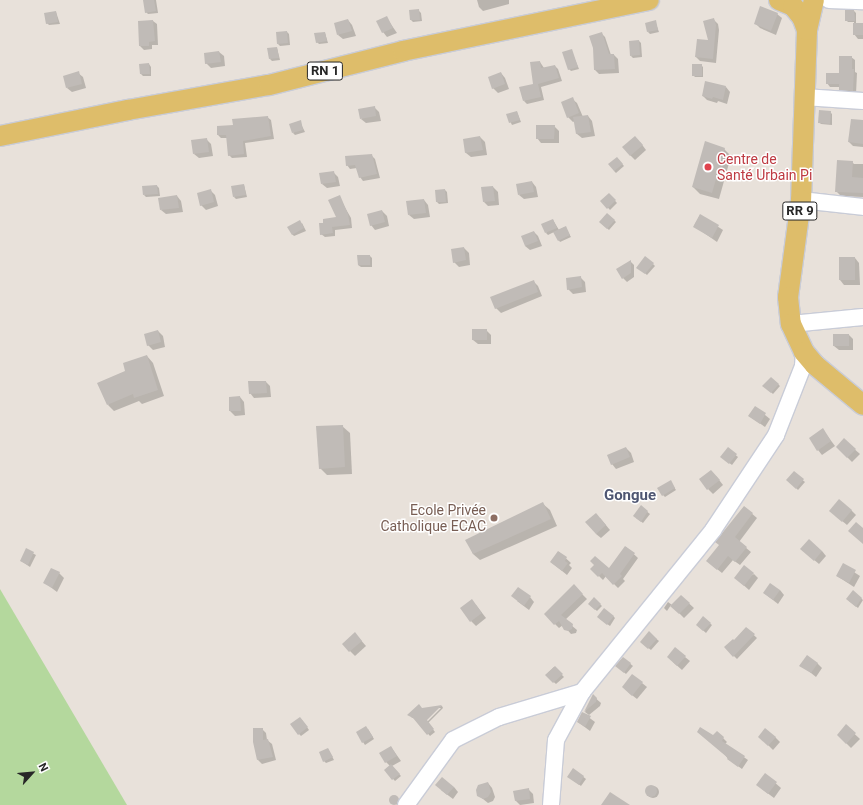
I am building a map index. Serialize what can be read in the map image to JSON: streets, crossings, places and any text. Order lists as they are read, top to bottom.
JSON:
{
  "streets": {
    "main road": ["RN 1", "RR 9"]
  },
  "districts": ["Gongue"],
  "places": ["Centre de Santé Urbain Pi", "Ecole Privée Catholique ECAC"],
  "north": "top right"
}
